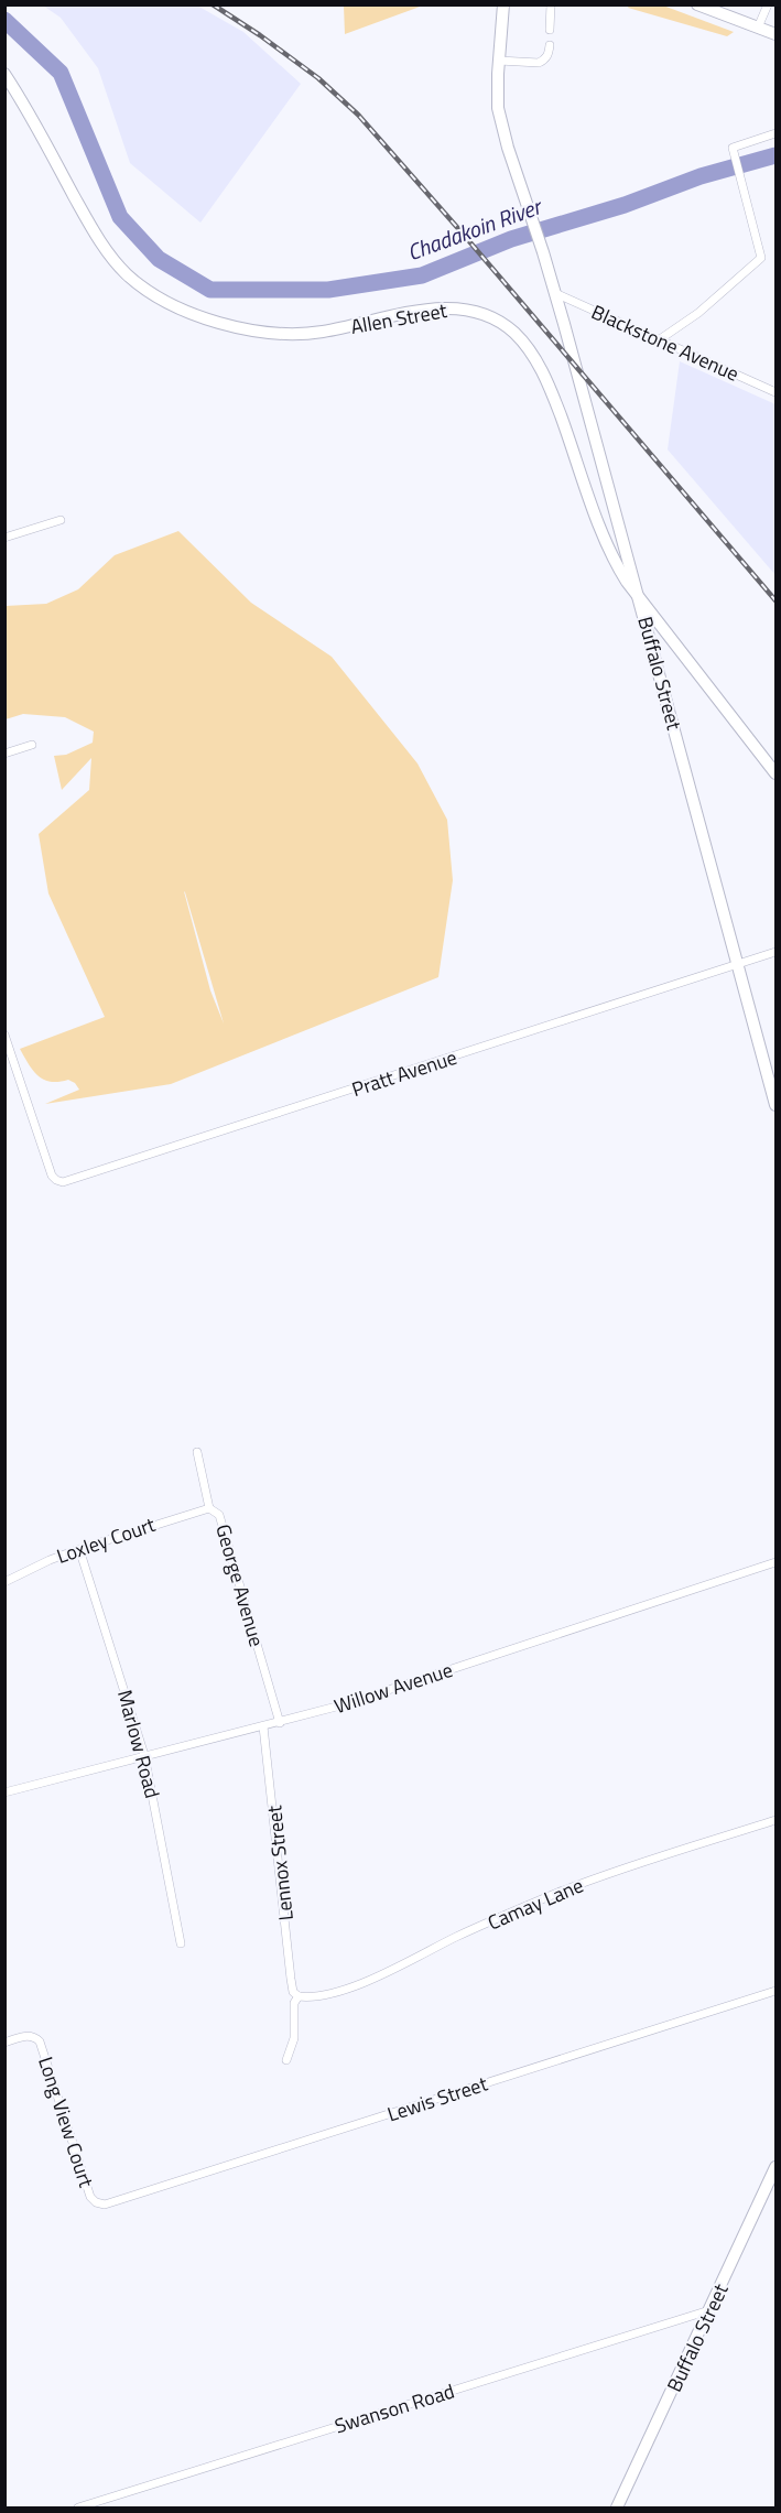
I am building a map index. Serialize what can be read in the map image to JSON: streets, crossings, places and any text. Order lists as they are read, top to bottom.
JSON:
{
  "streets": {
    "street": [
      "Allen Street",
      "Blackstone Avenue",
      "Buffalo Street",
      "Pratt Avenue",
      "Loxley Court",
      "George Avenue",
      "Willow Avenue",
      "Marlow Road",
      "Lennox Street",
      "Camay Lane",
      "Lewis Street",
      "Long View Court",
      "Swanson Road"
    ]
  },
  "crossings": [
    ["Allen Street", "Buffalo Street"],
    ["Blackstone Avenue", "Buffalo Street"],
    ["Buffalo Street", "Pratt Avenue"],
    ["Buffalo Street", "Swanson Road"],
    ["Loxley Court", "George Avenue"],
    ["Loxley Court", "Marlow Road"],
    ["George Avenue", "Willow Avenue"],
    ["Willow Avenue", "Marlow Road"],
    ["Willow Avenue", "Lennox Street"],
    ["Lennox Street", "Camay Lane"],
    ["Lewis Street", "Long View Court"]
  ],
  "water": ["Chadakoin River"]
}
